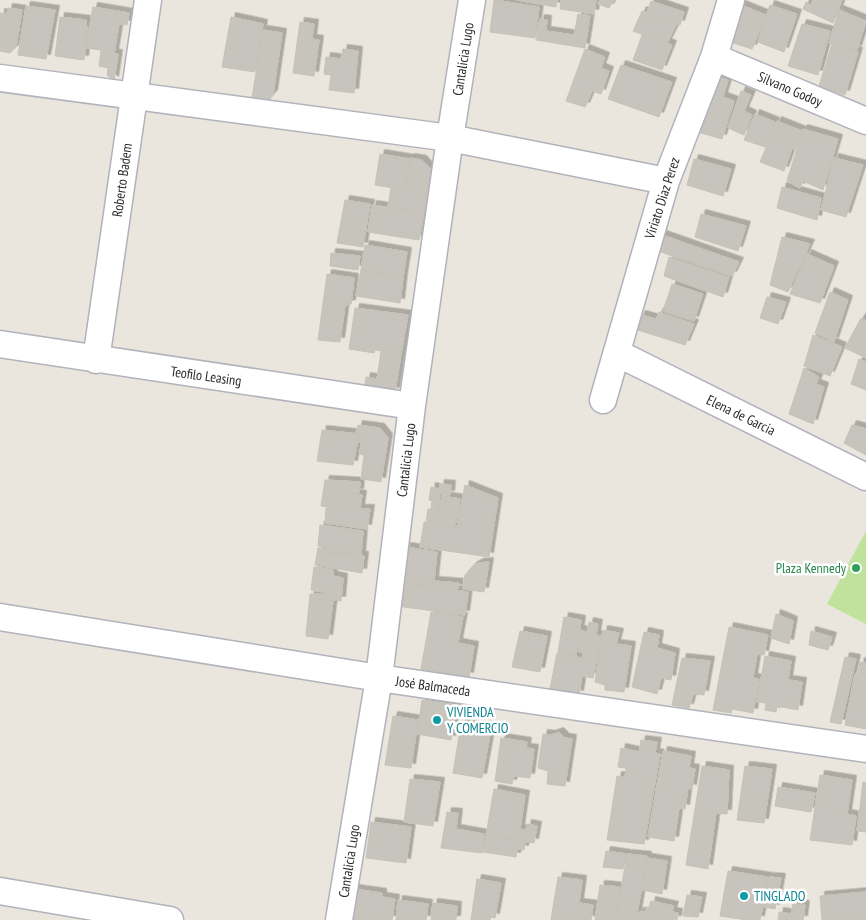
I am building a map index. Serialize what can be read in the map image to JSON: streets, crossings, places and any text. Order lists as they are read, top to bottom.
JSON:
{
  "streets": {
    "street": [
      "Cantalicia Lugo",
      "Silvano Godoy",
      "Roberto Badem",
      "Viriato Diaz Perez",
      "Teofilo Leasing",
      "Elena de Garcia",
      "José Balmaceda"
    ]
  },
  "crossings": [
    ["Cantalicia Lugo", "Teofilo Leasing"],
    ["Cantalicia Lugo", "José Balmaceda"],
    ["Silvano Godoy", "Viriato Diaz Perez"],
    ["Roberto Badem", "Teofilo Leasing"],
    ["Viriato Diaz Perez", "Elena de Garcia"]
  ],
  "places": ["Plaza Kennedy", "VIVIENDA Y COMERCIO", "TINGLADO"]
}
